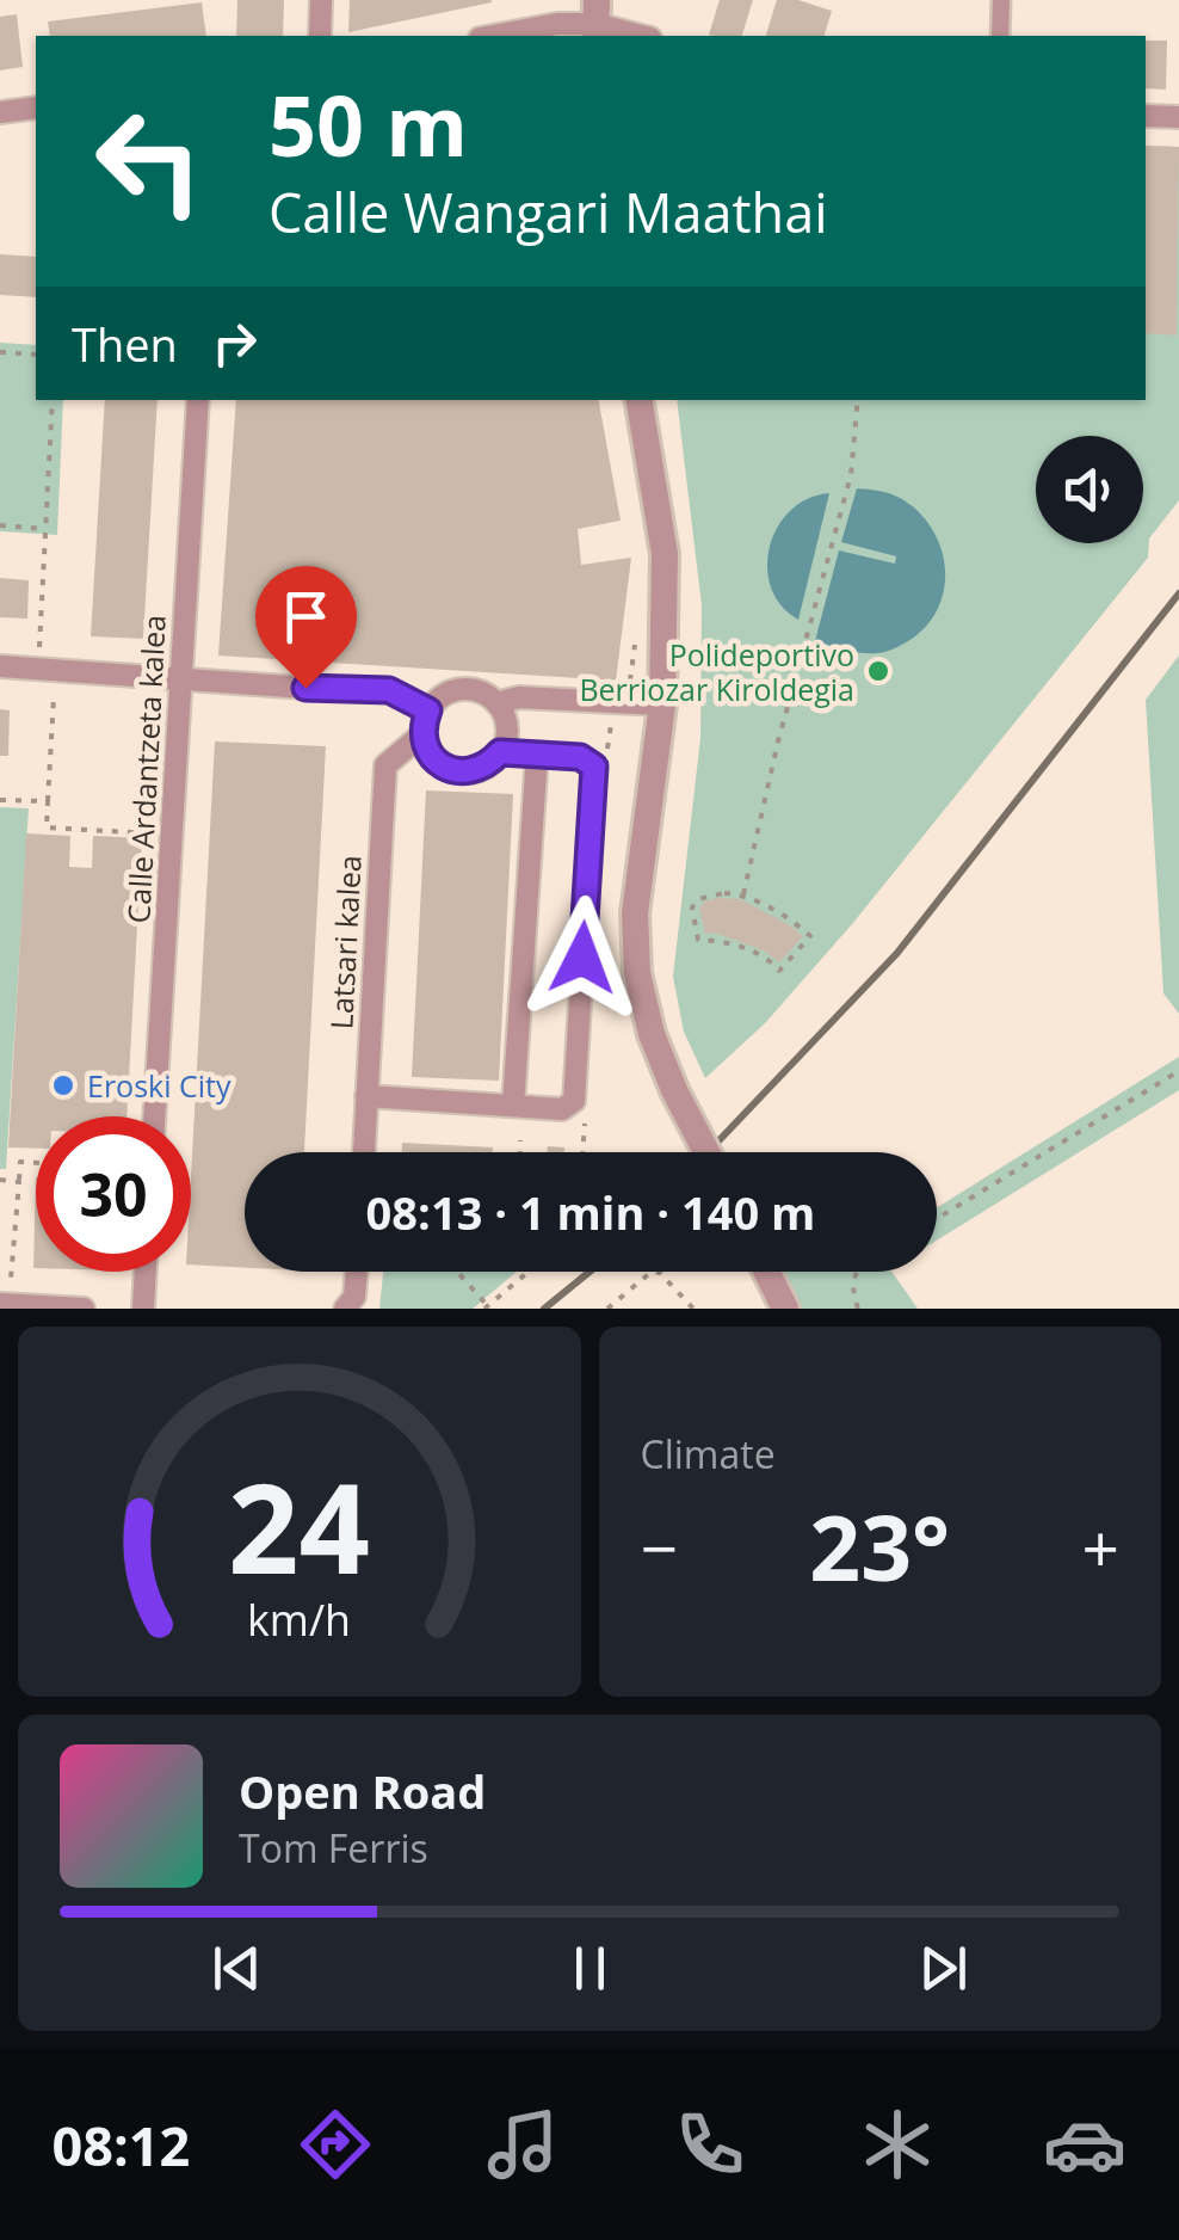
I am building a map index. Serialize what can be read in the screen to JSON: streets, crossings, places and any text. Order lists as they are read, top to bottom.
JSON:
{
  "streets": {
    "street": ["Calle Ardantzeta kalea", "Latsari kalea"]
  },
  "places": ["Polideportivo Berriozar Kiroldegia", "Eroski City"],
  "page": {
    "turn": ["50 m", "Calle Wangari Maathai"],
    "then": "Then",
    "limit": "30",
    "trip": "08:13 · 1 min · 140 m",
    "tile": "Climate",
    "heat": ["−", "23°", "+"],
    "song": ["Open Road", "Tom Ferris"],
    "tabs": "08:12",
    "gauge": ["24", "km/h"]
  }
}
